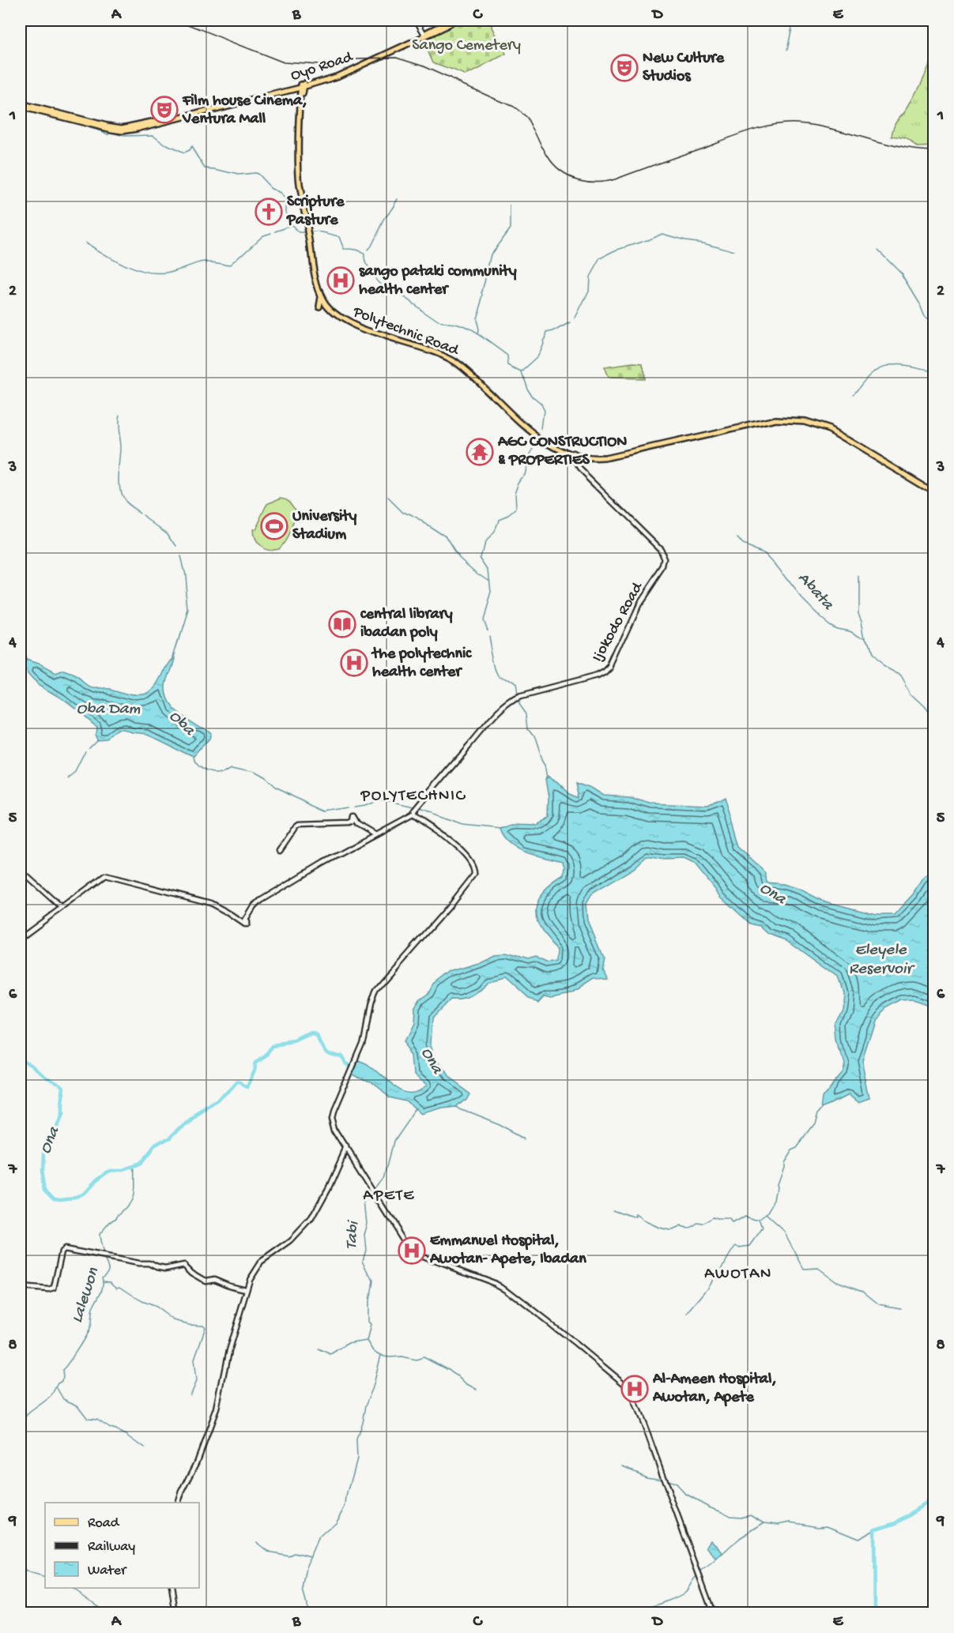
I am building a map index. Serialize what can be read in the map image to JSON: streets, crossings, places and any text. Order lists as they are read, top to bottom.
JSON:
{
  "streets": {
    "main road": ["Oyo Road", "Polytechnic Road", "Ijokodo Road"]
  },
  "crossings": [
    ["Oyo Road", "Polytechnic Road"],
    ["Polytechnic Road", "Ijokodo Road"]
  ],
  "districts": ["POLYTECHNIC", "APETE", "AWOTAN"],
  "water": [
    "Abata",
    "Oba Dam",
    "Oba",
    "Ona",
    "Eleyele Reservoir",
    "Tabi",
    "Lalewon"
  ],
  "parks": ["Sango Cemetery"],
  "places": {
    "theatre": ["New Culture Studios", "Film house Cinema, Ventura Mall"],
    "church": ["Scripture Pasture"],
    "hospital": [
      "sango pataki community health center",
      "the polytechnic health center",
      "Emmanuel Hospital, Awotan- Apete, Ibadan",
      "Al-Ameen Hospital, Awotan, Apete"
    ],
    "temple": ["AGC CONSTRUCTION & PROPERTIES"],
    "sports": ["University Stadium"],
    "library": ["central library ibadan poly"]
  },
  "legend": ["Road", "Railway", "Water"],
  "grid": {
    "columns": [
      "A",
      "B",
      "C",
      "D",
      "E"
    ],
    "rows": [
      "1",
      "2",
      "3",
      "4",
      "5",
      "6",
      "7",
      "8",
      "9"
    ]
  }
}
